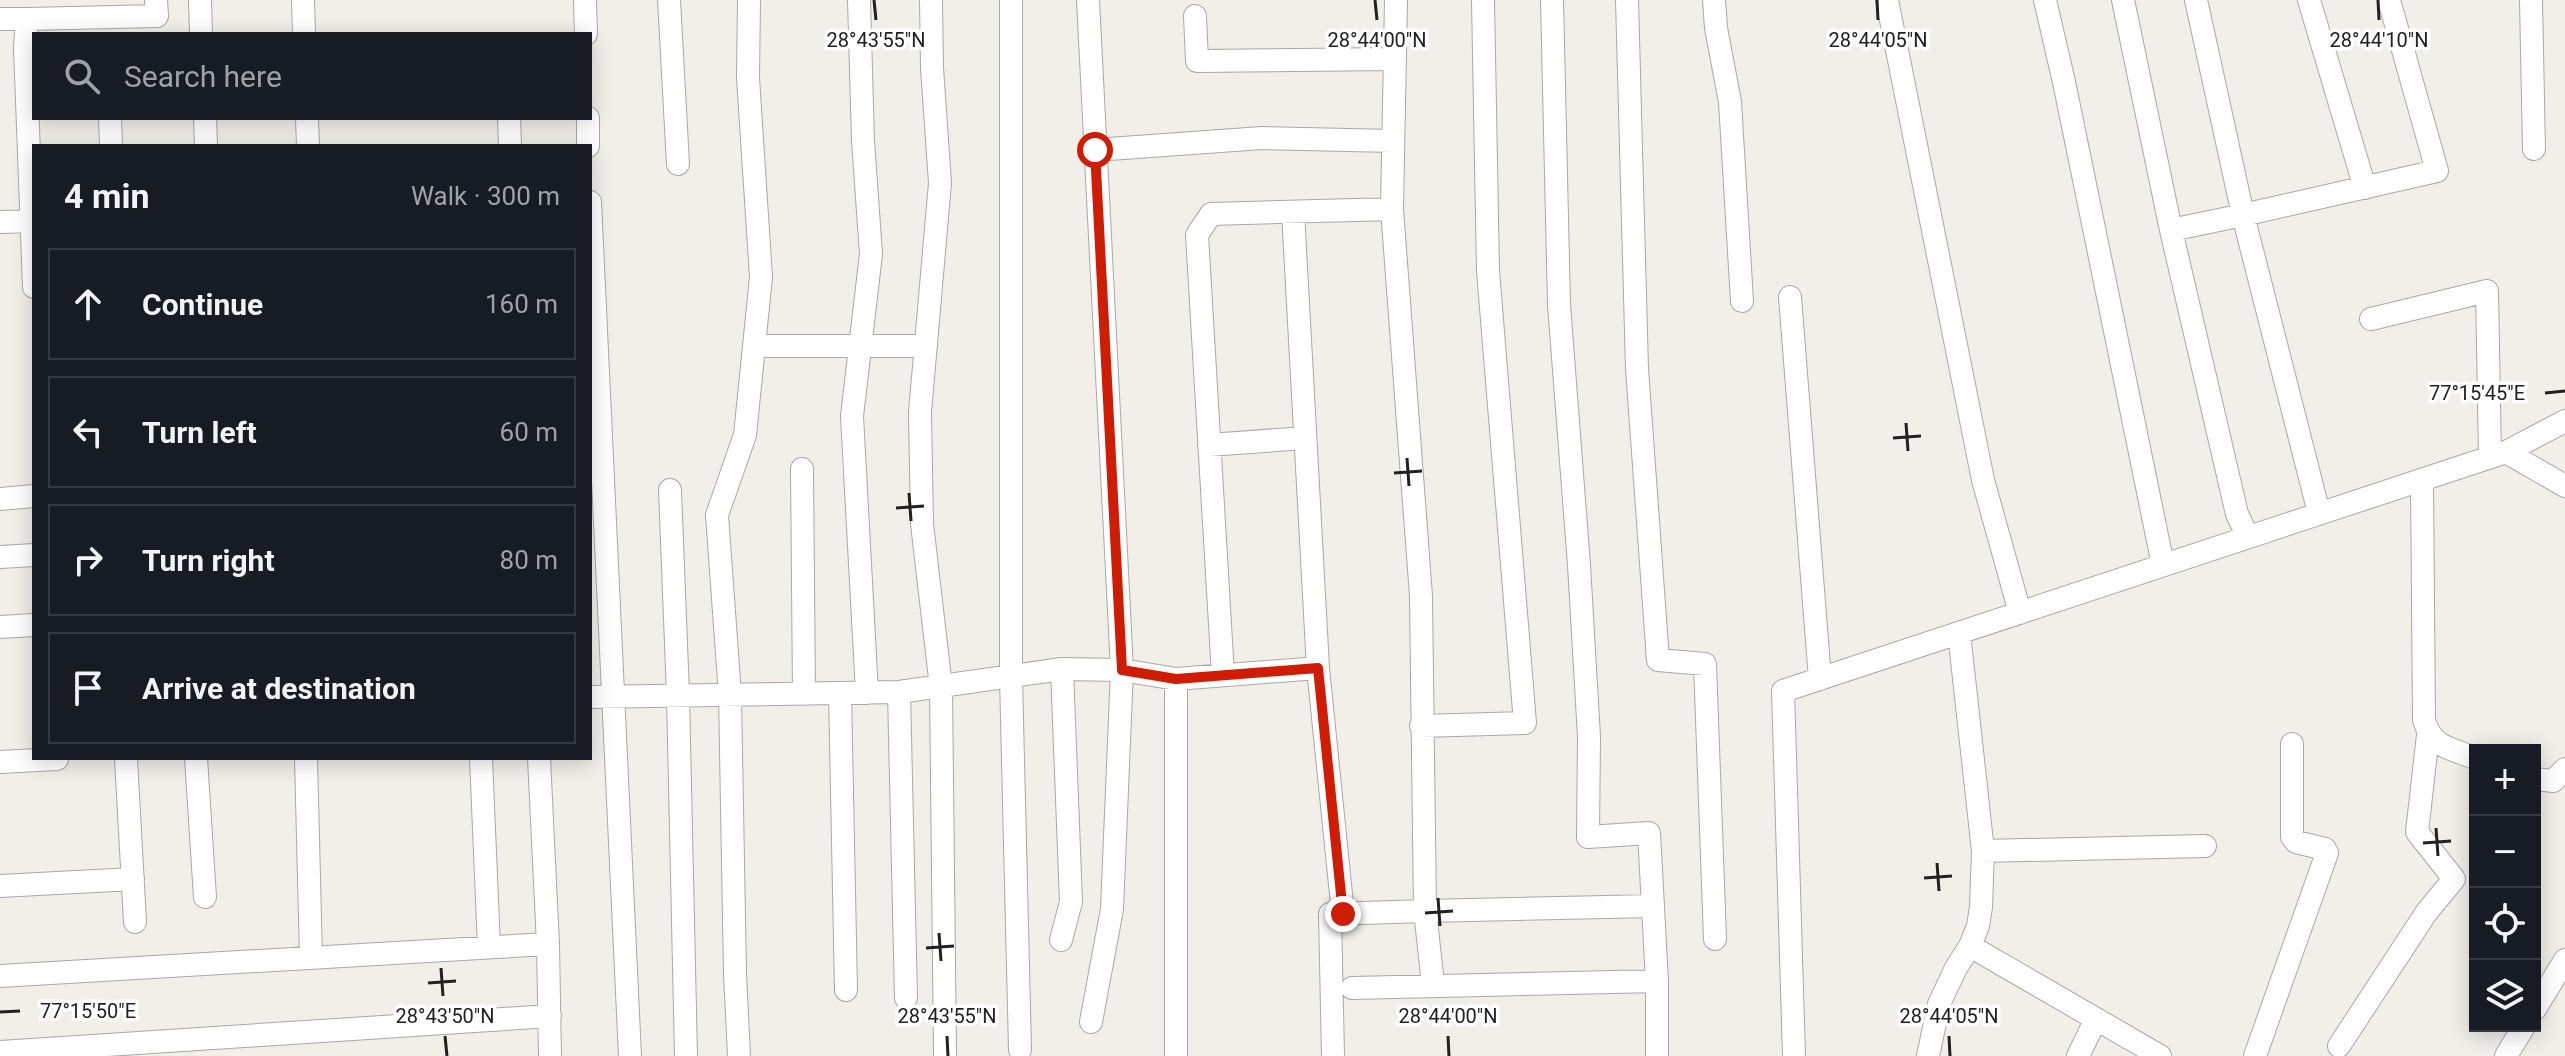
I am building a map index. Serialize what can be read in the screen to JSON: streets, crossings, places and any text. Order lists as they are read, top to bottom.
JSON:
{
  "page": {
    "search": "Search here",
    "heading": ["4 min", "Walk · 300 m"],
    "list": [
      ["Continue", "160 m"],
      ["Turn left", "60 m"],
      ["Turn right", "80 m"],
      "Arrive at destination"
    ],
    "map_buttons": ["+", "−"]
  },
  "coordinates": [
    "28°43'55\"N",
    "28°44'00\"N",
    "28°44'05\"N",
    "28°44'10\"N",
    "77°15'45\"E",
    "77°15'50\"E",
    "28°43'50\"N"
  ]
}
